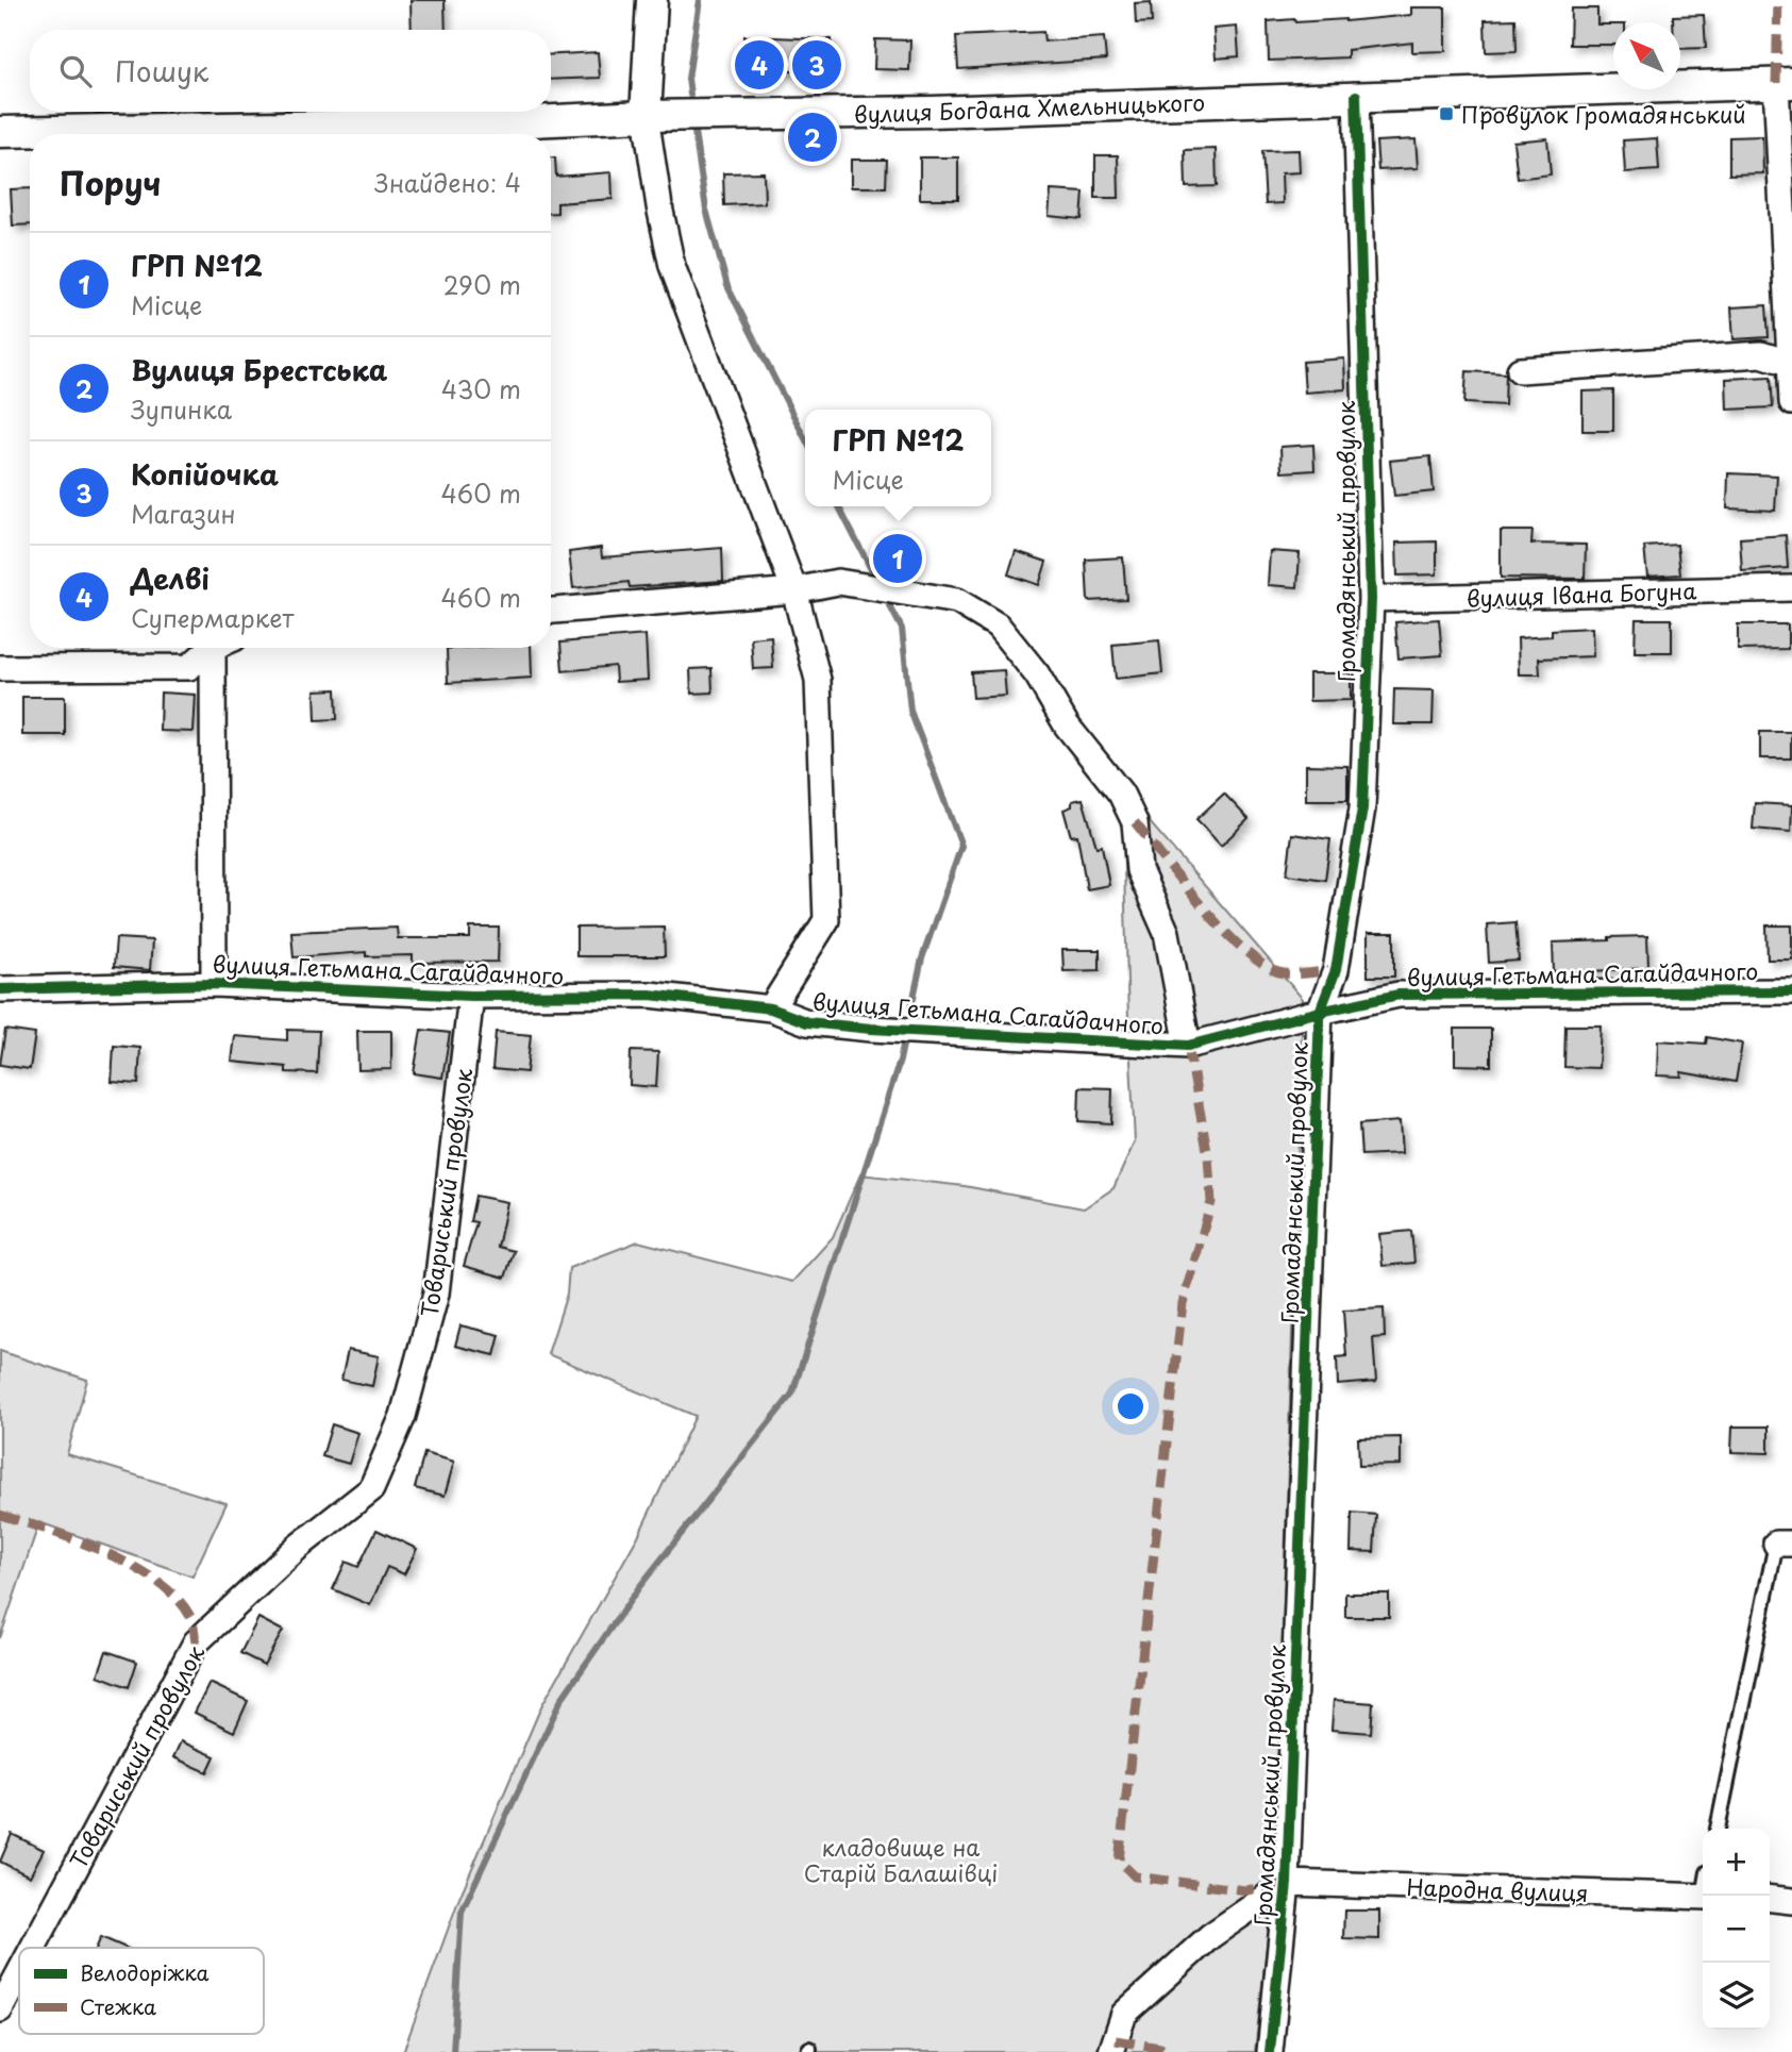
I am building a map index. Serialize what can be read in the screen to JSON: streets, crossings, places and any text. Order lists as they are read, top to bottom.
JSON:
{
  "streets": {
    "street": [
      "вулиця Богдана Хмельницького",
      "Громадянський провулок",
      "вулиця Івана Богуна",
      "вулиця Гетьмана Сагайдачного",
      "Товариський провулок",
      "Народна вулиця"
    ]
  },
  "crossings": [
    ["вулиця Богдана Хмельницького", "Громадянський провулок"],
    ["Громадянський провулок", "вулиця Івана Богуна"],
    ["Громадянський провулок", "вулиця Гетьмана Сагайдачного"],
    ["Громадянський провулок", "Народна вулиця"],
    ["вулиця Гетьмана Сагайдачного", "Товариський провулок"]
  ],
  "parks": ["кладовище на Старій Балашівці"],
  "places": {
    "transit": ["Провулок Громадянський"]
  },
  "legend": ["Велодоріжка", "Стежка"],
  "north": "top left",
  "page": {
    "search": "Пошук",
    "pins": [
      "3",
      "4",
      "2",
      "1"
    ],
    "heading": ["Поруч", "Знайдено: 4"],
    "list": [
      {
        "mark": "1",
        "name": "ГРП №12",
        "note": "Місце",
        "value": "290 m"
      },
      {
        "mark": "2",
        "name": "Вулиця Брестська",
        "note": "Зупинка",
        "value": "430 m"
      },
      {
        "mark": "3",
        "name": "Копійочка",
        "note": "Магазин",
        "value": "460 m"
      },
      {
        "mark": "4",
        "name": "Делві",
        "note": "Супермаркет",
        "value": "460 m"
      }
    ],
    "popup": ["ГРП №12", "Місце"],
    "map_buttons": ["+", "−"]
  }
}
